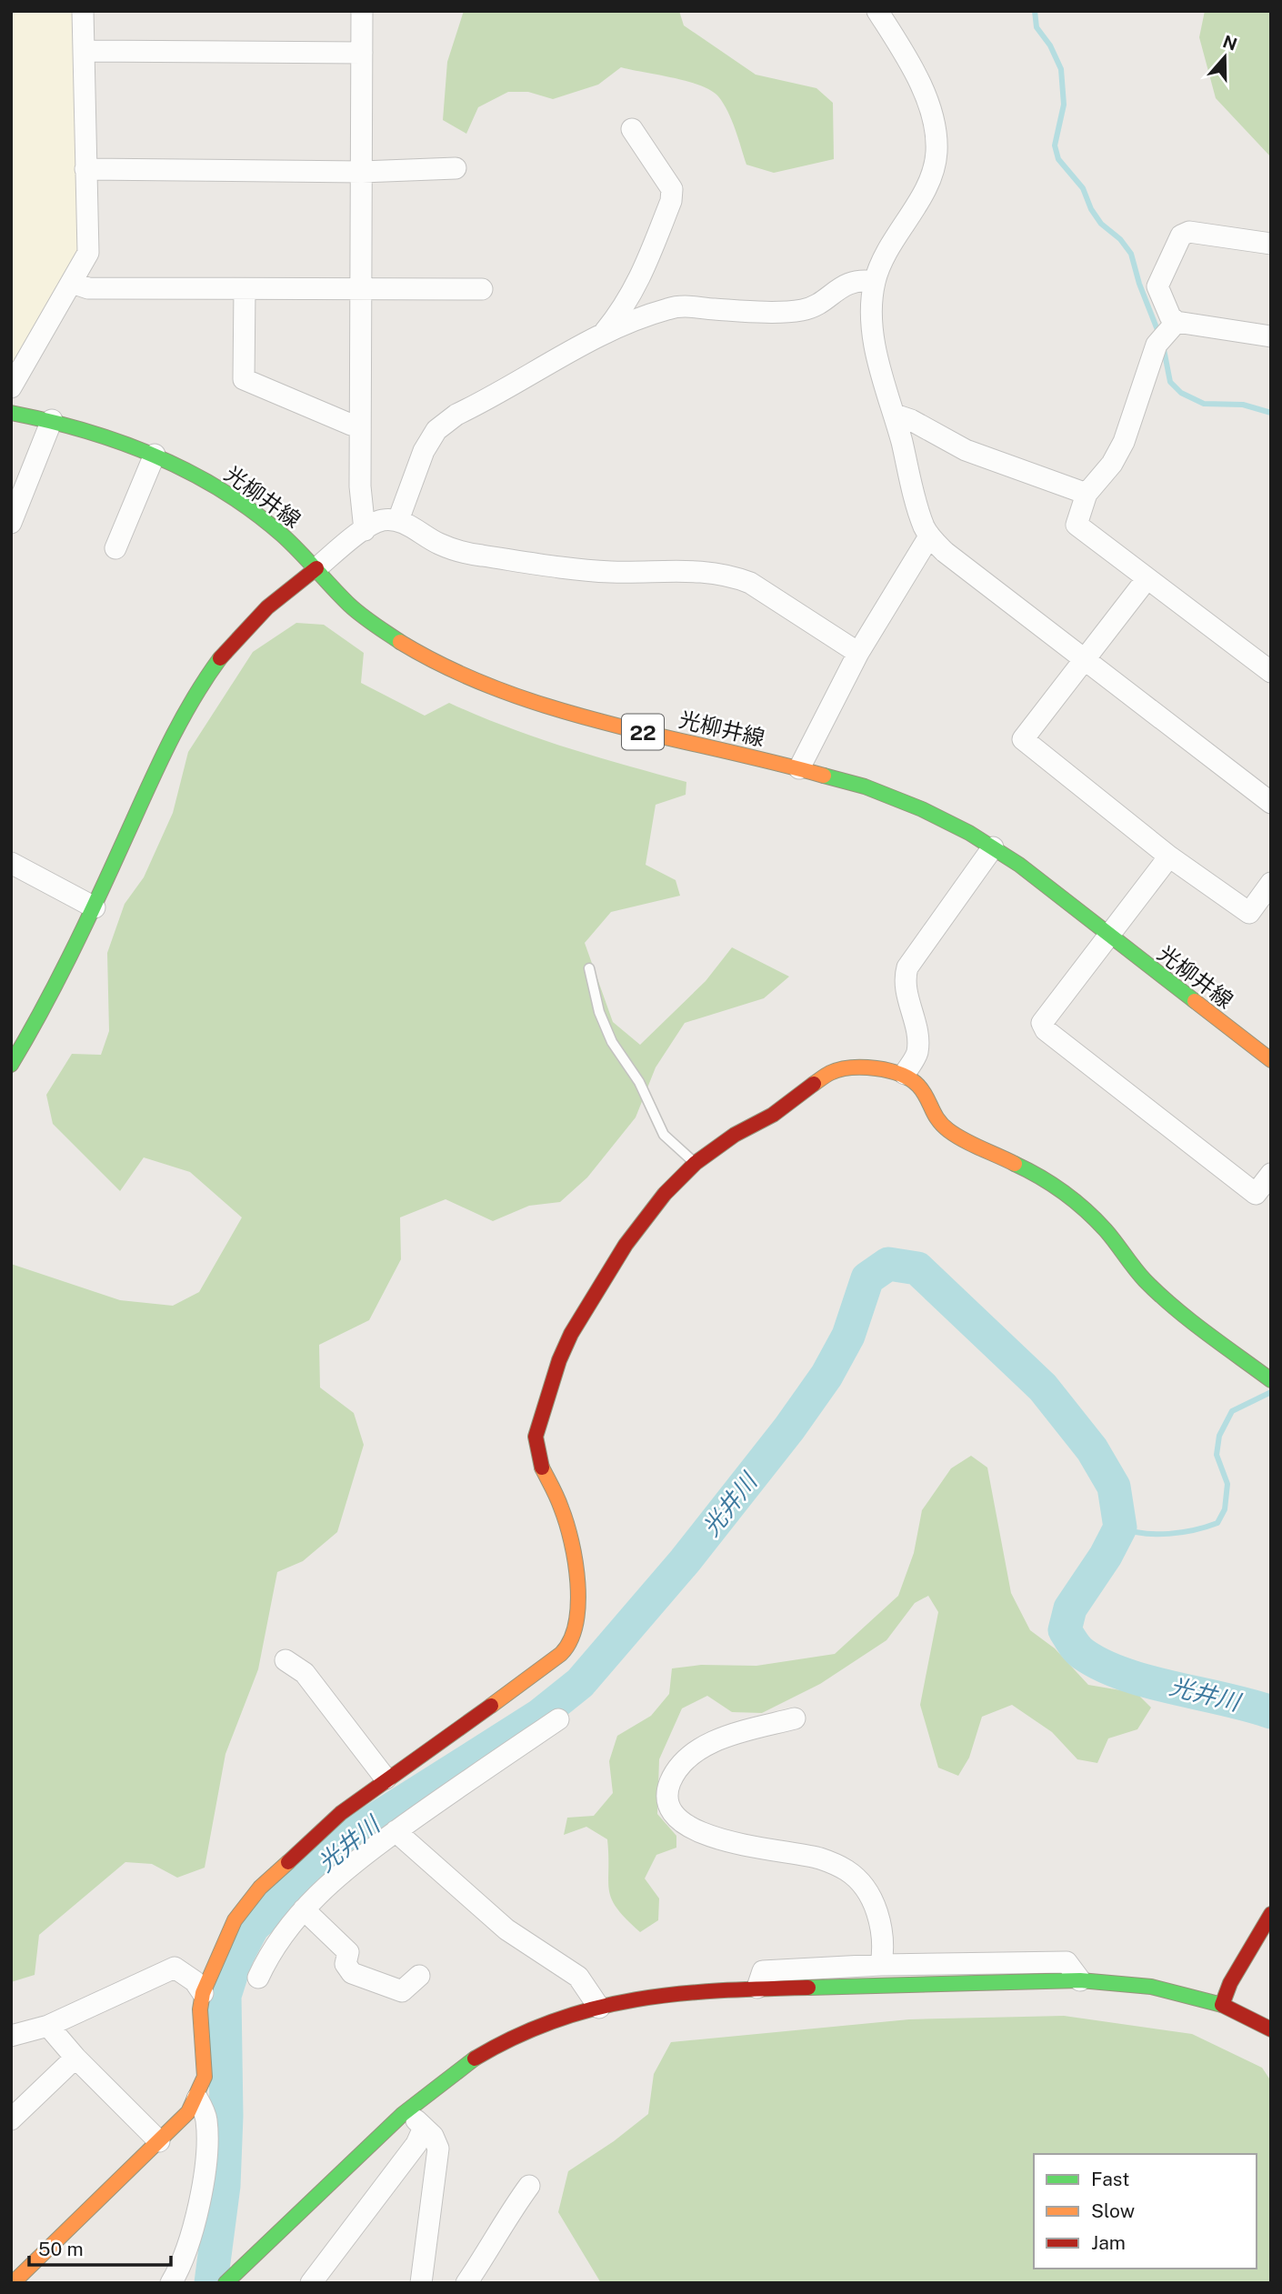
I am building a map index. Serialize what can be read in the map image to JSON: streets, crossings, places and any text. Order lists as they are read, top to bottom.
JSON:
{
  "streets": {
    "street": ["光柳井線", "22"]
  },
  "water": ["光井川"],
  "legend": ["Fast", "Slow", "Jam"],
  "scale_bar": "50 m",
  "north": "top"
}
